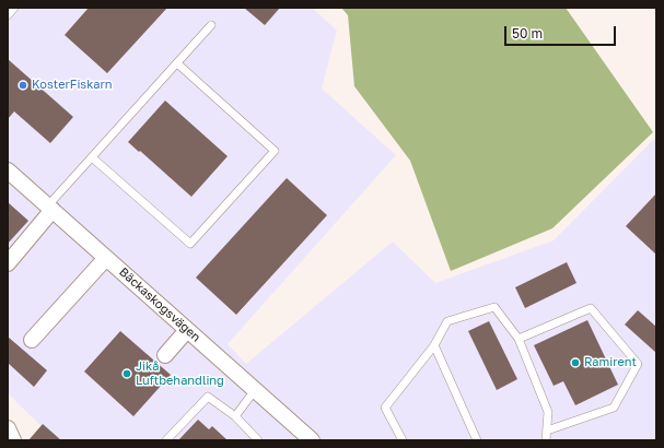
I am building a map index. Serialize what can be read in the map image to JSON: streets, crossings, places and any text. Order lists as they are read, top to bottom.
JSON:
{
  "streets": {
    "street": ["Bäckaskogsvägen"]
  },
  "places": ["KosterFiskarn", "Ramirent", "Jikå Luftbehandling"],
  "scale_bar": "50 m"
}
